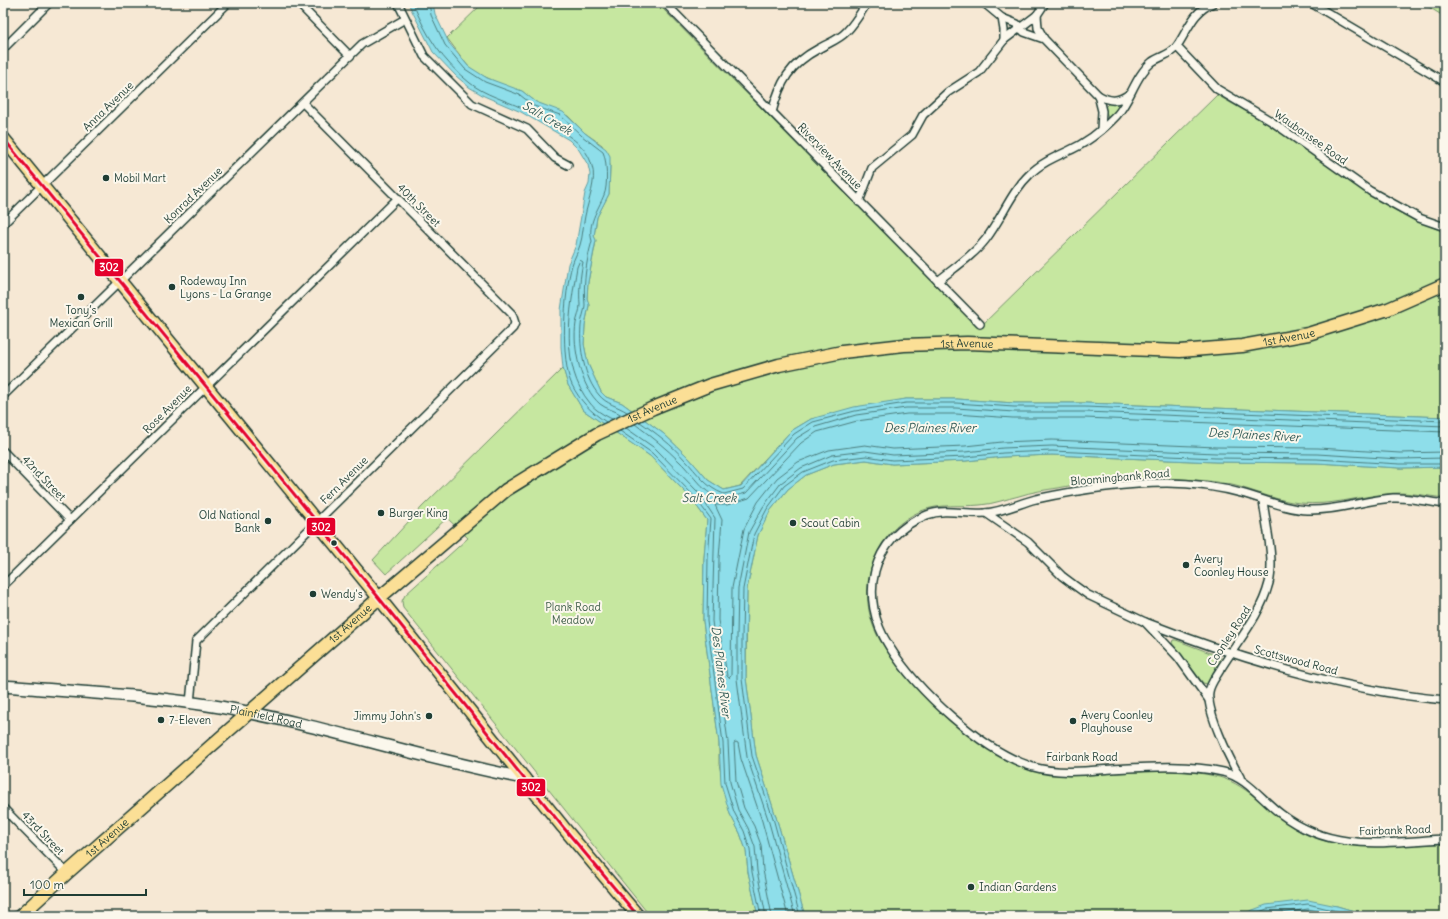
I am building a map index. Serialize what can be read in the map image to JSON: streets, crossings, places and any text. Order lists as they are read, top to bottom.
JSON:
{
  "streets": {
    "main road": ["1st Avenue"],
    "street": [
      "Anna Avenue",
      "Waubansee Road",
      "Riverview Avenue",
      "Konrad Avenue",
      "40th Street",
      "Rose Avenue",
      "Bloomingbank Road",
      "42nd Street",
      "Fern Avenue",
      "Coonley Road",
      "Scottswood Road",
      "Plainfield Road",
      "Fairbank Road",
      "43rd Street"
    ]
  },
  "crossings": [
    ["Konrad Avenue", "40th Street"],
    ["40th Street", "Rose Avenue"],
    ["40th Street", "Fern Avenue"],
    ["1st Avenue", "Plainfield Road"],
    ["1st Avenue", "43rd Street"],
    ["Rose Avenue", "42nd Street"],
    ["Bloomingbank Road", "Coonley Road"],
    ["Bloomingbank Road", "Scottswood Road"],
    ["Bloomingbank Road", "Fairbank Road"],
    ["Fern Avenue", "Plainfield Road"],
    ["Coonley Road", "Scottswood Road"],
    ["Coonley Road", "Fairbank Road"],
    ["Scottswood Road", "Fairbank Road"]
  ],
  "water": ["Salt Creek", "Des Plaines River"],
  "parks": ["Plank Road Meadow"],
  "places": [
    "Mobil Mart",
    "Rodeway Inn Lyons - La Grange",
    "Tony’s Mexican Grill",
    "Burger King",
    "Old National Bank",
    "Scout Cabin",
    "Avery Coonley House",
    "Wendy's",
    "Jimmy John's",
    "7-Eleven",
    "Avery Coonley Playhouse",
    "Indian Gardens"
  ],
  "lines": ["transit line 302"],
  "scale_bar": "100 m"
}
